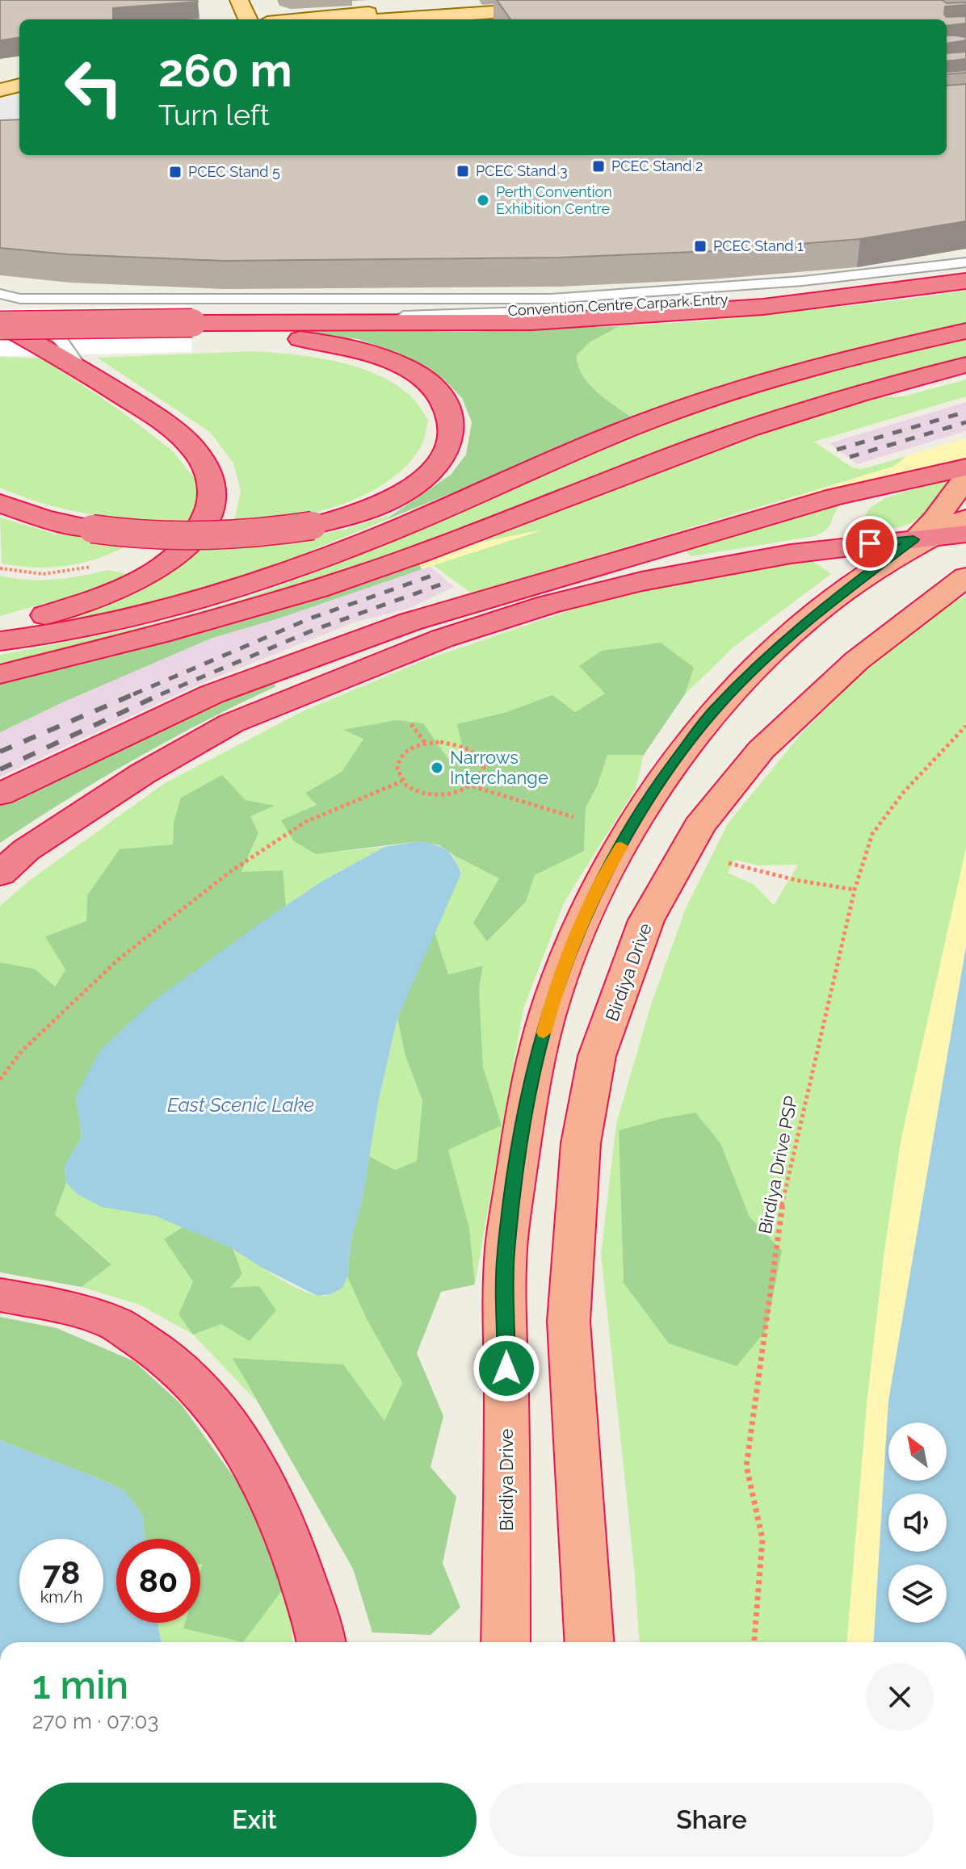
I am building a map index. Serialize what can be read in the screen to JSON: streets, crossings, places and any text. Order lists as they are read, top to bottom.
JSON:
{
  "streets": {
    "highway": ["Birdiya Drive"],
    "lane": ["Convention Centre Carpark Entry"],
    "path": ["Birdiya Drive PSP"]
  },
  "water": ["East Scenic Lake"],
  "places": {
    "transit": [
      "PCEC Stand 2",
      "PCEC Stand 3",
      "PCEC Stand 5",
      "PCEC Stand 1"
    ],
    "other": ["Perth Convention Exhibition Centre", "Narrows Interchange"]
  },
  "north": "top left",
  "page": {
    "turn": ["260 m", "Turn left"],
    "speed": "78 km/h",
    "limit": "80",
    "heading": ["1 min", "270 m · 07:03"],
    "buttons": ["Exit", "Share"]
  }
}
